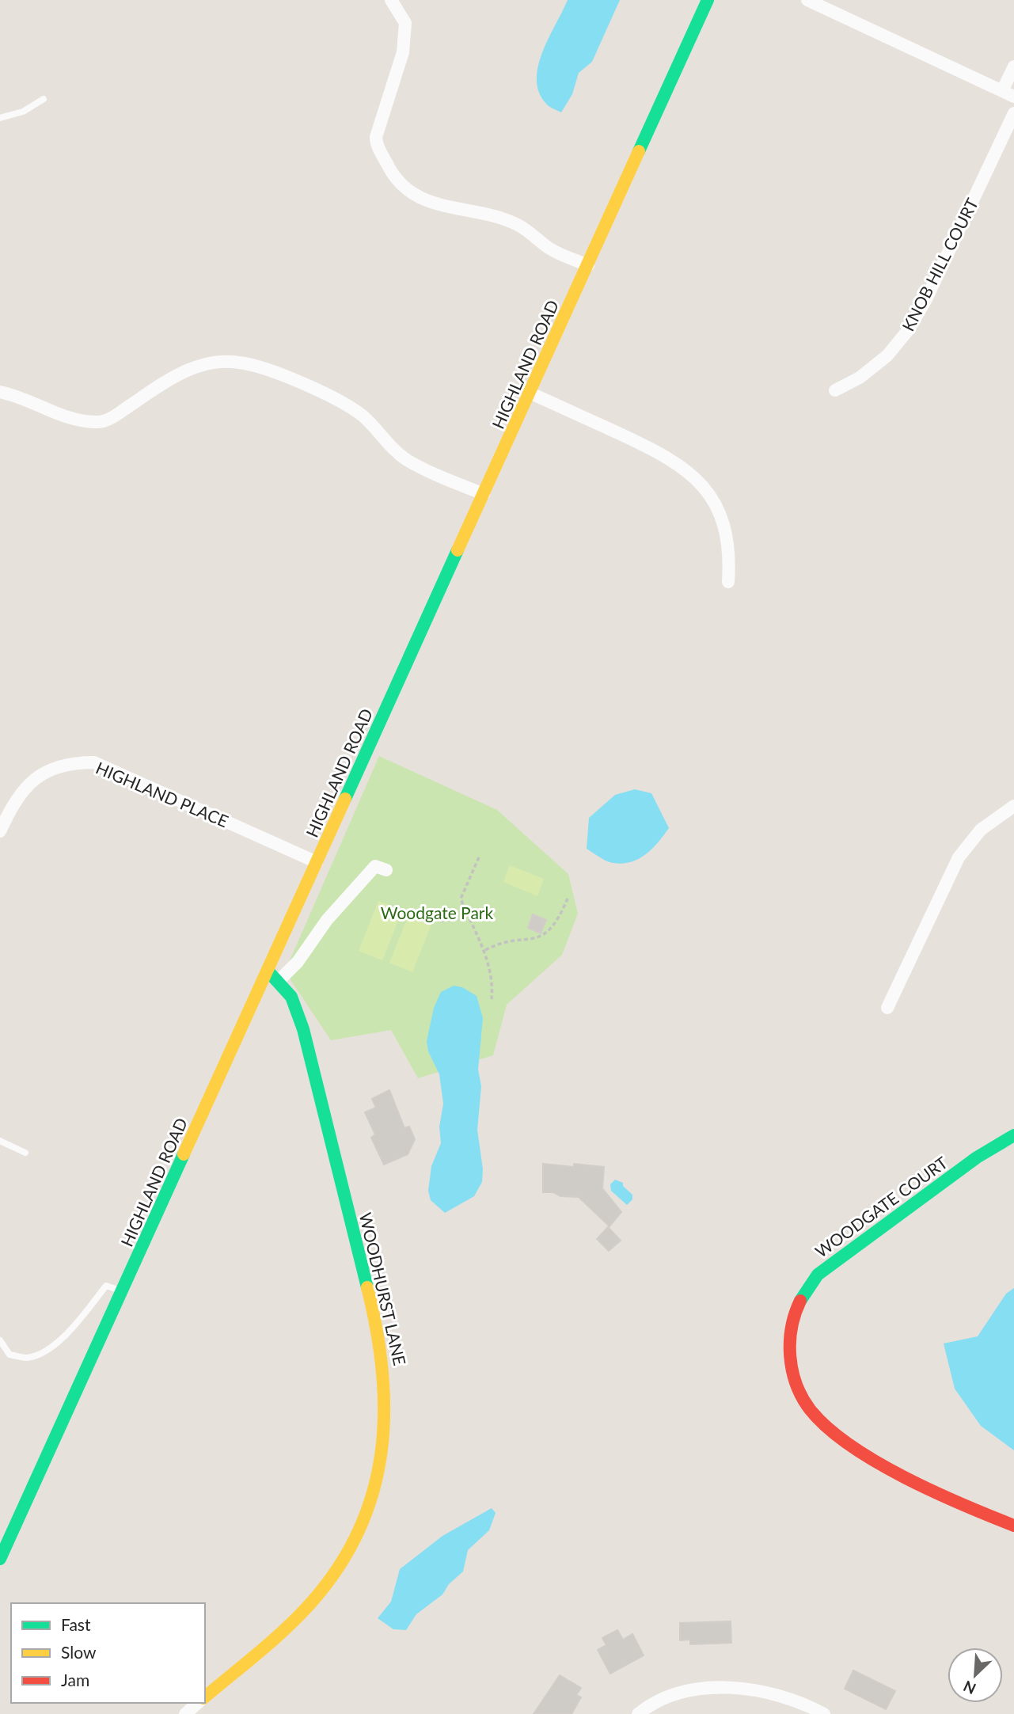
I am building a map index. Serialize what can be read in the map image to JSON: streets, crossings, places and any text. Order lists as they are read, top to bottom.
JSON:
{
  "streets": {
    "street": [
      "KNOB HILL COURT",
      "HIGHLAND ROAD",
      "HIGHLAND PLACE",
      "WOODGATE COURT",
      "WOODHURST LANE"
    ]
  },
  "crossings": [
    ["HIGHLAND ROAD", "HIGHLAND PLACE"],
    ["HIGHLAND ROAD", "WOODHURST LANE"]
  ],
  "parks": ["Woodgate Park"],
  "legend": ["Fast", "Slow", "Jam"],
  "north": "bottom left"
}
